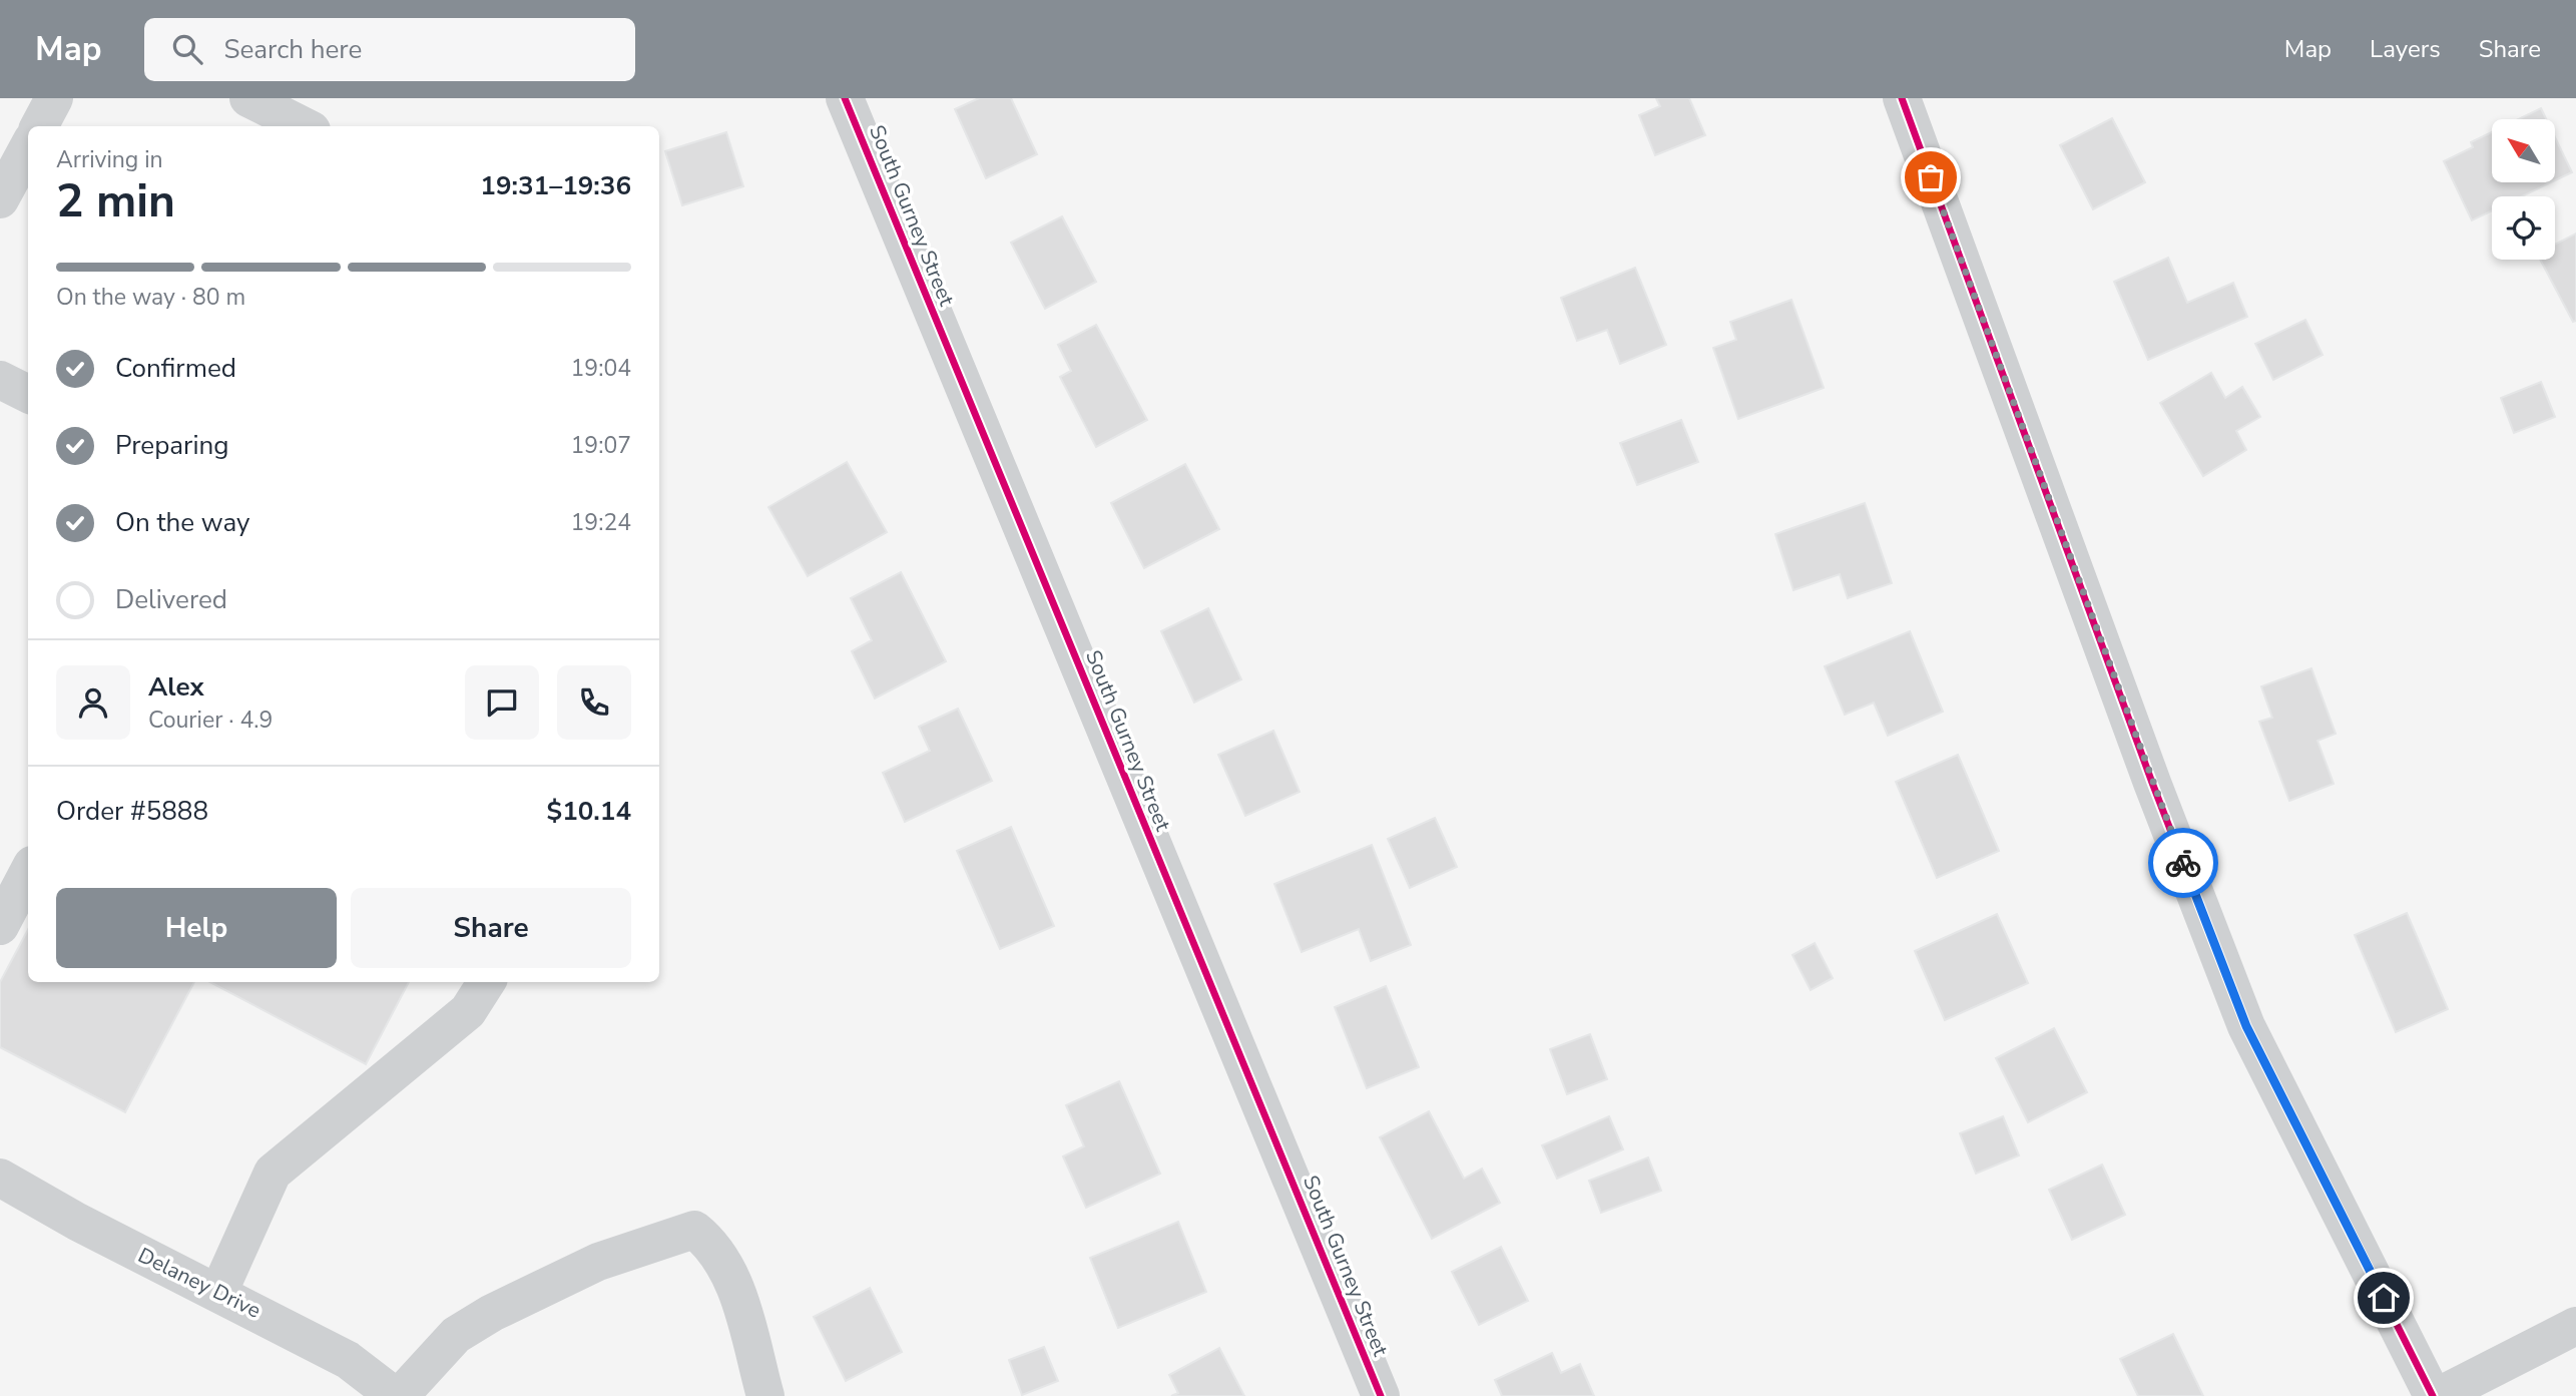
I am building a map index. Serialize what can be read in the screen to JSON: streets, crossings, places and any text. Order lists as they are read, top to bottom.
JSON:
{
  "streets": {
    "street": ["South Gurney Street", "Delaney Drive"]
  },
  "north": "top left",
  "page": {
    "header": "Map",
    "search": "Search here",
    "nav": ["Map", "Layers", "Share"],
    "heading": ["2 min", "Arriving in", "19:31–19:36"],
    "panel": [
      "Alex",
      "Courier · 4.9",
      "Order #5888",
      "$10.14"
    ],
    "bar": "On the way · 80 m",
    "list": [
      ["Confirmed", "19:04"],
      ["Preparing", "19:07"],
      ["On the way", "19:24"],
      "Delivered"
    ],
    "buttons": ["Help", "Share"]
  }
}
